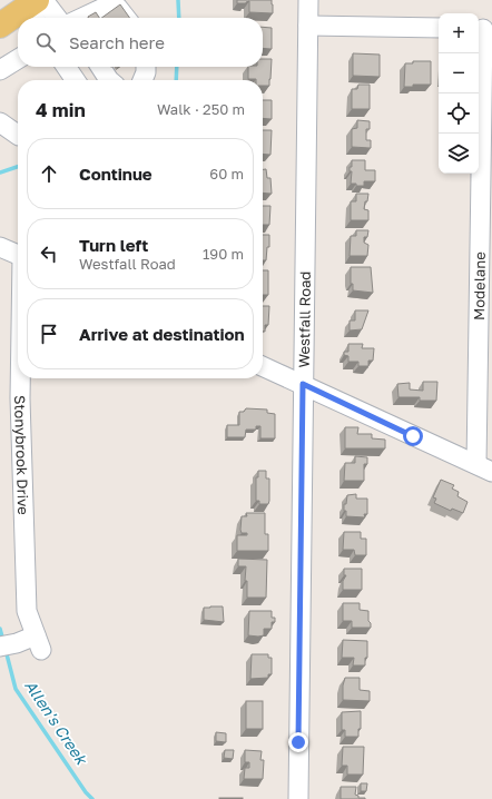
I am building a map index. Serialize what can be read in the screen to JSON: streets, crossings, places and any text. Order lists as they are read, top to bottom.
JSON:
{
  "streets": {
    "street": ["Modelane", "Westfall Road", "Stonybrook Drive"]
  },
  "water": ["Allen's Creek"],
  "page": {
    "map_buttons": ["+", "−"],
    "search": "Search here",
    "heading": ["4 min", "Walk · 250 m"],
    "list": [
      ["Continue", "60 m"],
      ["Turn left", "Westfall Road", "190 m"],
      "Arrive at destination"
    ]
  }
}
